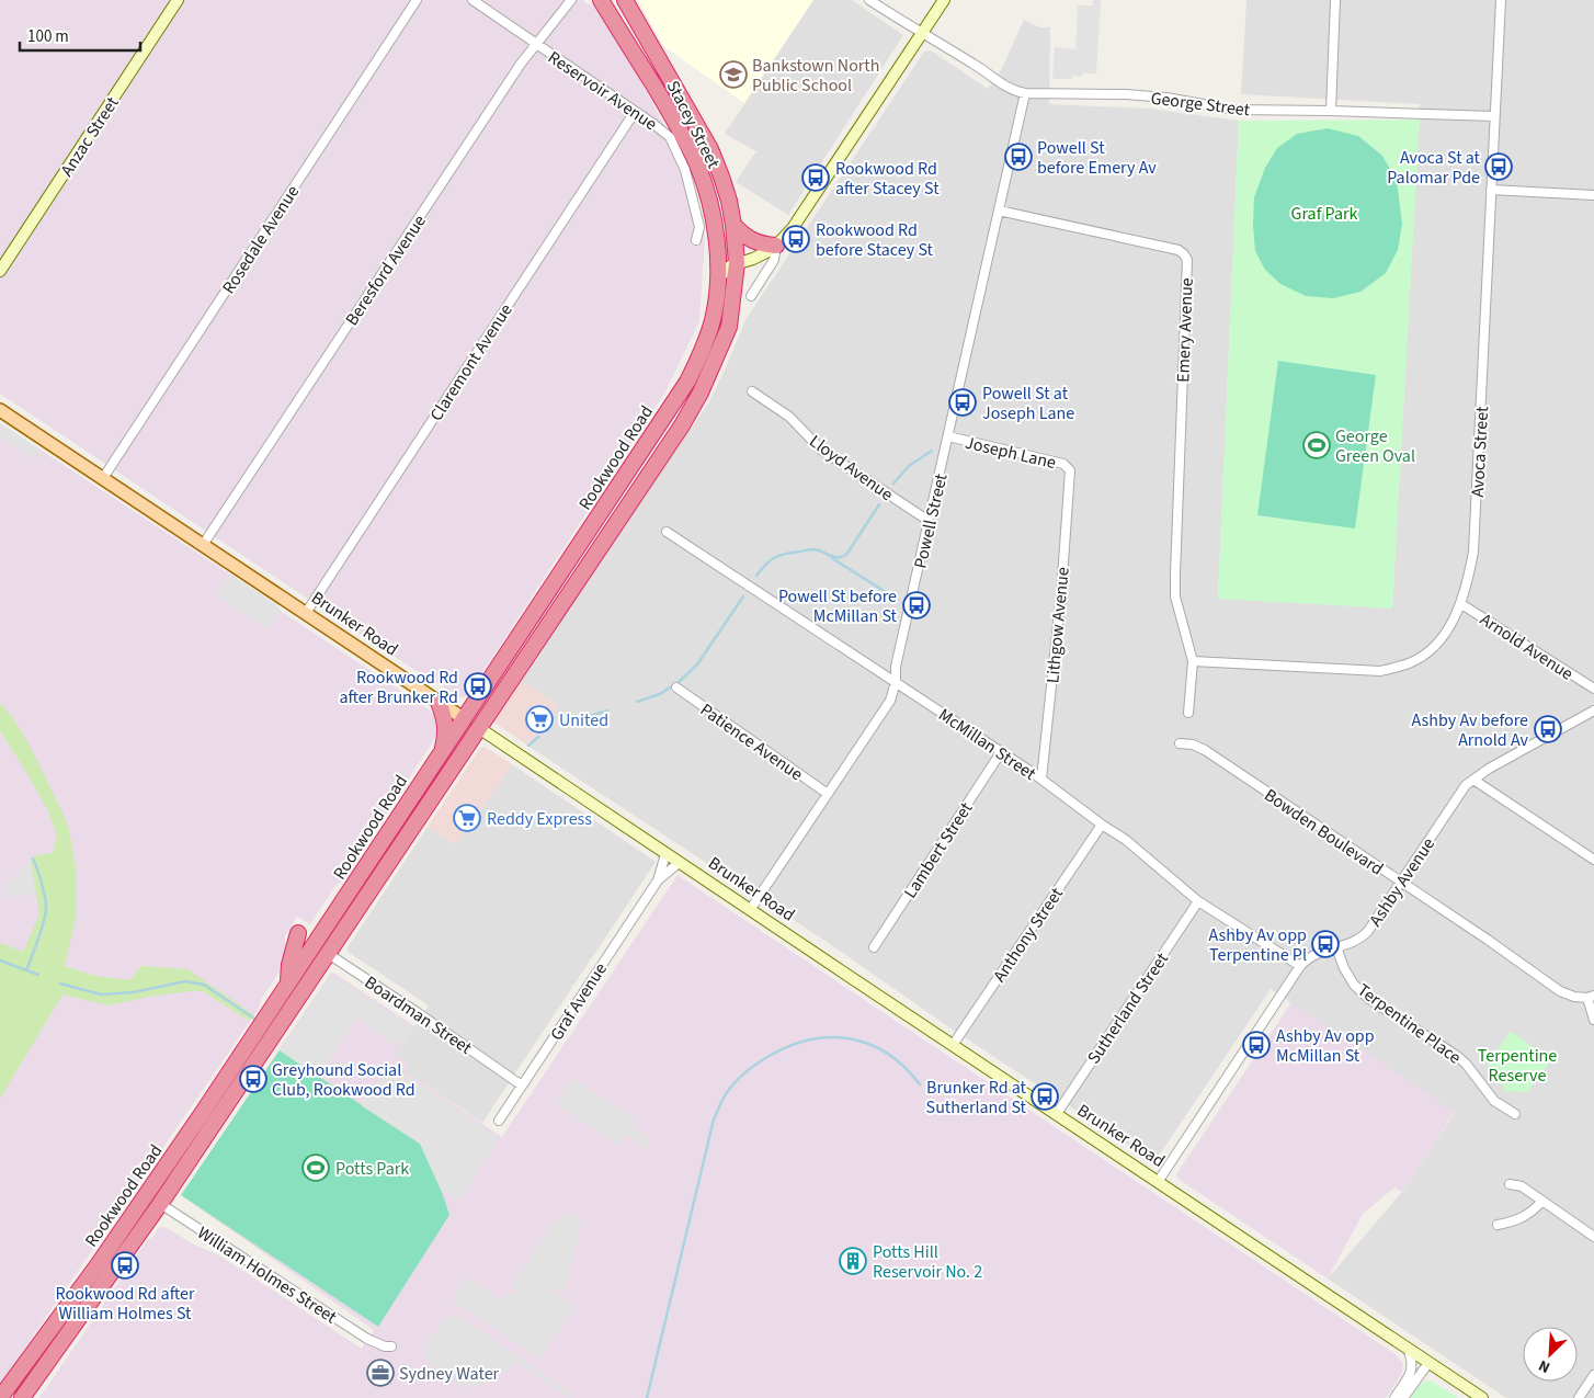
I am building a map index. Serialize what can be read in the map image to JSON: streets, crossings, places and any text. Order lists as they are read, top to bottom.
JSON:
{
  "streets": {
    "highway": ["Stacey Street", "Rookwood Road", "Brunker Road"],
    "main road": ["Anzac Street"],
    "street": [
      "Reservoir Avenue",
      "George Street",
      "Rosedale Avenue",
      "Beresford Avenue",
      "Emery Avenue",
      "Claremont Avenue",
      "Joseph Lane",
      "Avoca Street",
      "Lloyd Avenue",
      "Powell Street",
      "Lithgow Avenue",
      "Arnold Avenue",
      "Patience Avenue",
      "McMillan Street",
      "Bowden Boulevard",
      "Lambert Street",
      "Ashby Avenue",
      "Anthony Street",
      "Graf Avenue",
      "Sutherland Street",
      "Boardman Street",
      "Terpentine Place",
      "William Holmes Street"
    ]
  },
  "crossings": [
    ["Reservoir Avenue", "Beresford Avenue"],
    ["Reservoir Avenue", "Claremont Avenue"],
    ["George Street", "Avoca Street"],
    ["George Street", "Powell Street"],
    ["Stacey Street", "Rookwood Road"],
    ["Rosedale Avenue", "Brunker Road"],
    ["Beresford Avenue", "Brunker Road"],
    ["Emery Avenue", "Avoca Street"],
    ["Emery Avenue", "Powell Street"],
    ["Claremont Avenue", "Brunker Road"],
    ["Joseph Lane", "Powell Street"],
    ["Joseph Lane", "Lithgow Avenue"],
    ["Avoca Street", "Arnold Avenue"],
    ["Rookwood Road", "Brunker Road"],
    ["Rookwood Road", "Boardman Street"],
    ["Rookwood Road", "William Holmes Street"],
    ["Lloyd Avenue", "Powell Street"],
    ["Powell Street", "Brunker Road"],
    ["Powell Street", "Patience Avenue"],
    ["Powell Street", "McMillan Street"],
    ["Brunker Road", "Ashby Avenue"],
    ["Brunker Road", "Anthony Street"],
    ["Brunker Road", "Graf Avenue"],
    ["Brunker Road", "Sutherland Street"],
    ["Lithgow Avenue", "McMillan Street"],
    ["McMillan Street", "Lambert Street"],
    ["McMillan Street", "Ashby Avenue"],
    ["McMillan Street", "Anthony Street"],
    ["McMillan Street", "Sutherland Street"],
    ["Bowden Boulevard", "Ashby Avenue"],
    ["Ashby Avenue", "Terpentine Place"],
    ["Graf Avenue", "Boardman Street"]
  ],
  "parks": ["Graf Park", "Terpentine Reserve"],
  "places": {
    "school or university": ["Bankstown North Public School"],
    "bus stop": [
      "Powell St before Emery Av",
      "Avoca St at Palomar Pde",
      "Rookwood Rd after Stacey St",
      "Rookwood Rd before Stacey St",
      "Powell St at Joseph Lane",
      "Powell St before McMillan St",
      "Rookwood Rd after Brunker Rd",
      "Ashby Av before Arnold Av",
      "Ashby Av opp Terpentine Pl",
      "Ashby Av opp McMillan St",
      "Greyhound Social Club, Rookwood Rd",
      "Brunker Rd at Sutherland St",
      "Rookwood Rd after William Holmes St"
    ],
    "sports": ["George Green Oval", "Potts Park"],
    "supermarket": ["United", "Reddy Express"],
    "building": ["Potts Hill Reservoir No. 2"],
    "office": ["Sydney Water"]
  },
  "scale_bar": "100 m",
  "north": "bottom left"
}
